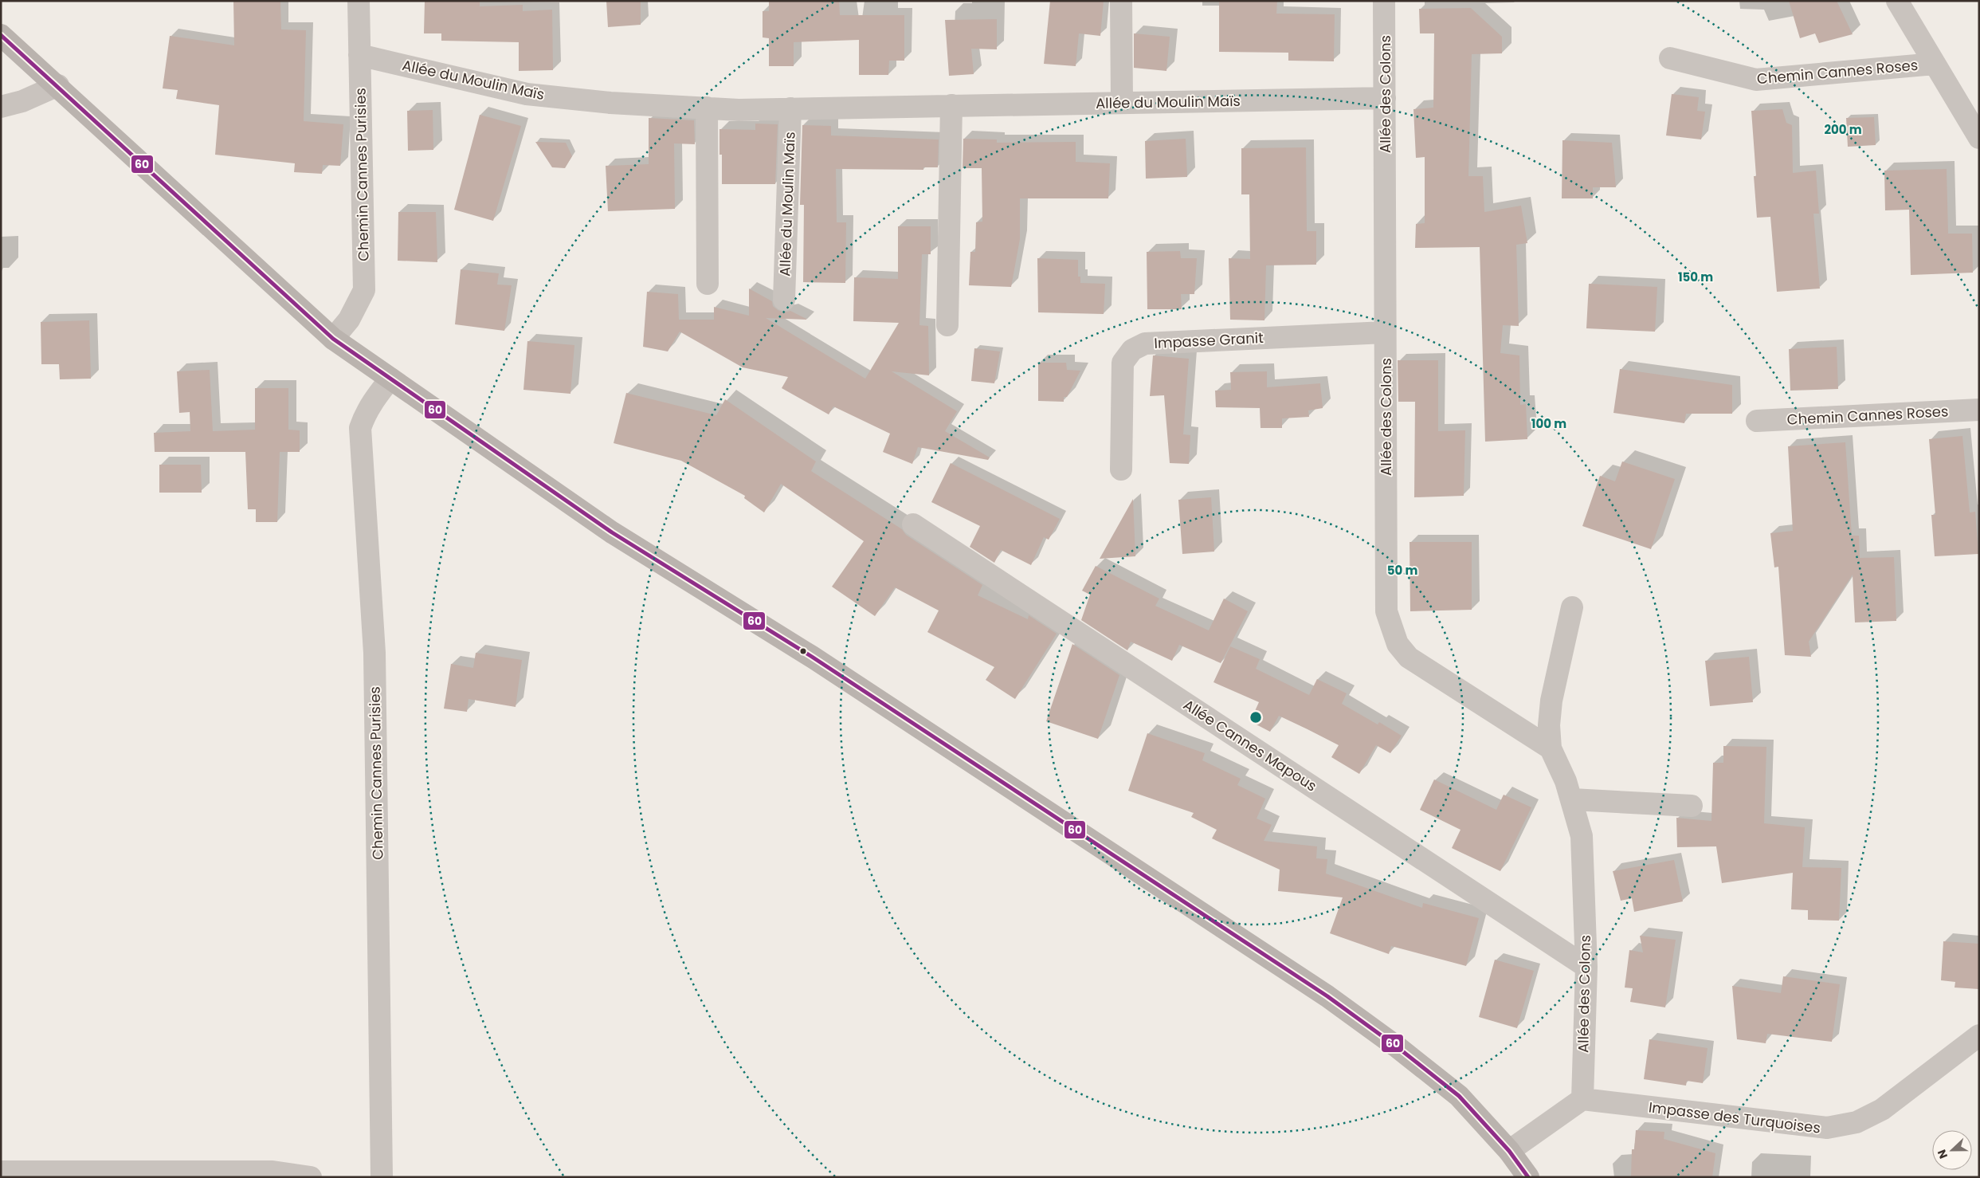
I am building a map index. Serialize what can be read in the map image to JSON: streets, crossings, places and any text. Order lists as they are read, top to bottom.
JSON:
{
  "streets": {
    "street": [
      "Chemin Cannes Roses",
      "Allée du Moulin Maïs",
      "Allée des Colons",
      "Chemin Cannes Purisies",
      "Impasse Granit",
      "Allée Cannes Mapous",
      "Impasse des Turquoises"
    ]
  },
  "crossings": [
    ["Allée du Moulin Maïs", "Allée des Colons"],
    ["Allée du Moulin Maïs", "Chemin Cannes Purisies"],
    ["Allée des Colons", "Impasse Granit"],
    ["Allée des Colons", "Allée Cannes Mapous"],
    ["Allée des Colons", "Impasse des Turquoises"]
  ],
  "lines": ["transit line 60"],
  "north": "left",
  "rings": [
    "200 m",
    "150 m",
    "100 m",
    "50 m"
  ]
}
